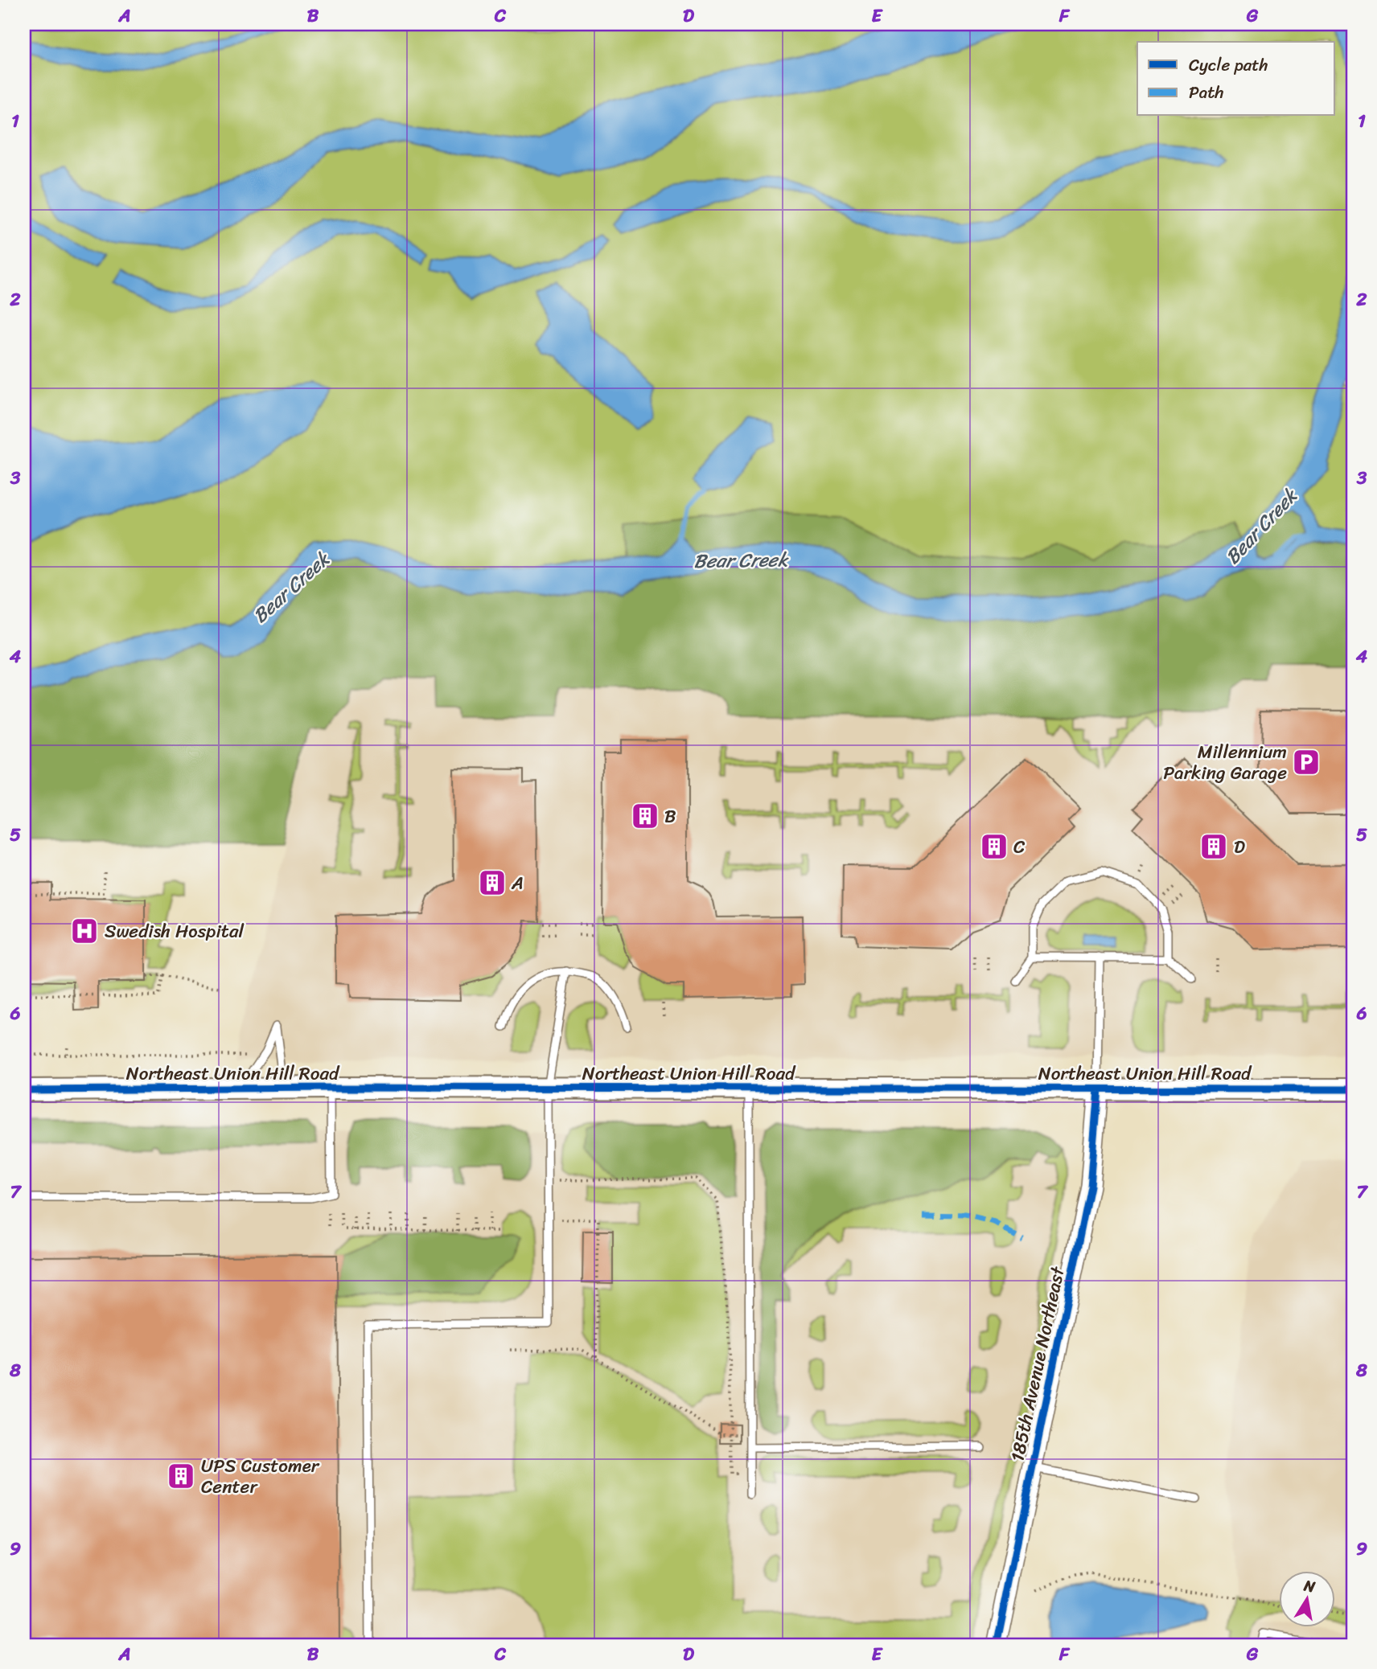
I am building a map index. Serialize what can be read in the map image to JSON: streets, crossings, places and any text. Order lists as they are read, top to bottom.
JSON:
{
  "streets": {
    "main road": ["Northeast Union Hill Road"],
    "street": ["185th Avenue Northeast"]
  },
  "crossings": [
    ["Northeast Union Hill Road", "185th Avenue Northeast"]
  ],
  "water": ["Bear Creek"],
  "places": {
    "parking": ["Millennium Parking Garage"],
    "building": [
      "B",
      "C",
      "D",
      "A",
      "UPS Customer Center"
    ],
    "hospital": ["Swedish Hospital"]
  },
  "legend": ["Cycle path", "Path"],
  "north": "top",
  "grid": {
    "columns": [
      "A",
      "B",
      "C",
      "D",
      "E",
      "F",
      "G"
    ],
    "rows": [
      "1",
      "2",
      "3",
      "4",
      "5",
      "6",
      "7",
      "8",
      "9"
    ]
  }
}
